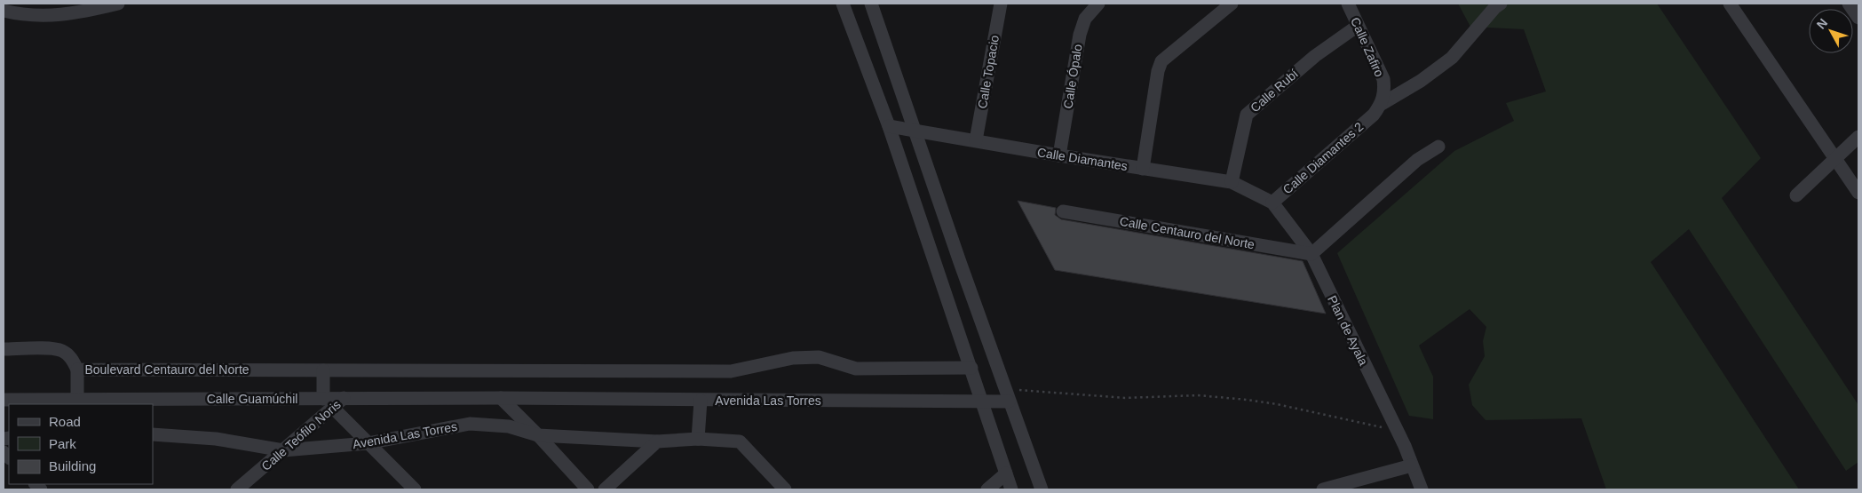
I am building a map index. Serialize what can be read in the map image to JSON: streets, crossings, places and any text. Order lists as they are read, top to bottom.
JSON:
{
  "streets": {
    "street": [
      "Calle Zafiro",
      "Calle Topacio",
      "Calle Ópalo",
      "Calle Rubí",
      "Calle Diamantes 2",
      "Calle Diamantes",
      "Calle Centauro del Norte",
      "Plan de Ayala",
      "Boulevard Centauro del Norte",
      "Calle Guamúchil",
      "Avenida Las Torres",
      "Calle Teófilo Noris"
    ]
  },
  "crossings": [
    ["Calle Zafiro", "Calle Rubí"],
    ["Calle Zafiro", "Calle Diamantes 2"],
    ["Calle Topacio", "Calle Diamantes"],
    ["Calle Ópalo", "Calle Diamantes"],
    ["Calle Rubí", "Calle Diamantes"],
    ["Calle Diamantes 2", "Calle Diamantes"],
    ["Calle Diamantes 2", "Plan de Ayala"],
    ["Calle Diamantes", "Plan de Ayala"],
    ["Calle Centauro del Norte", "Plan de Ayala"],
    ["Calle Guamúchil", "Calle Teófilo Noris"],
    ["Avenida Las Torres", "Calle Teófilo Noris"]
  ],
  "legend": ["Road", "Park", "Building"],
  "north": "top left"
}
